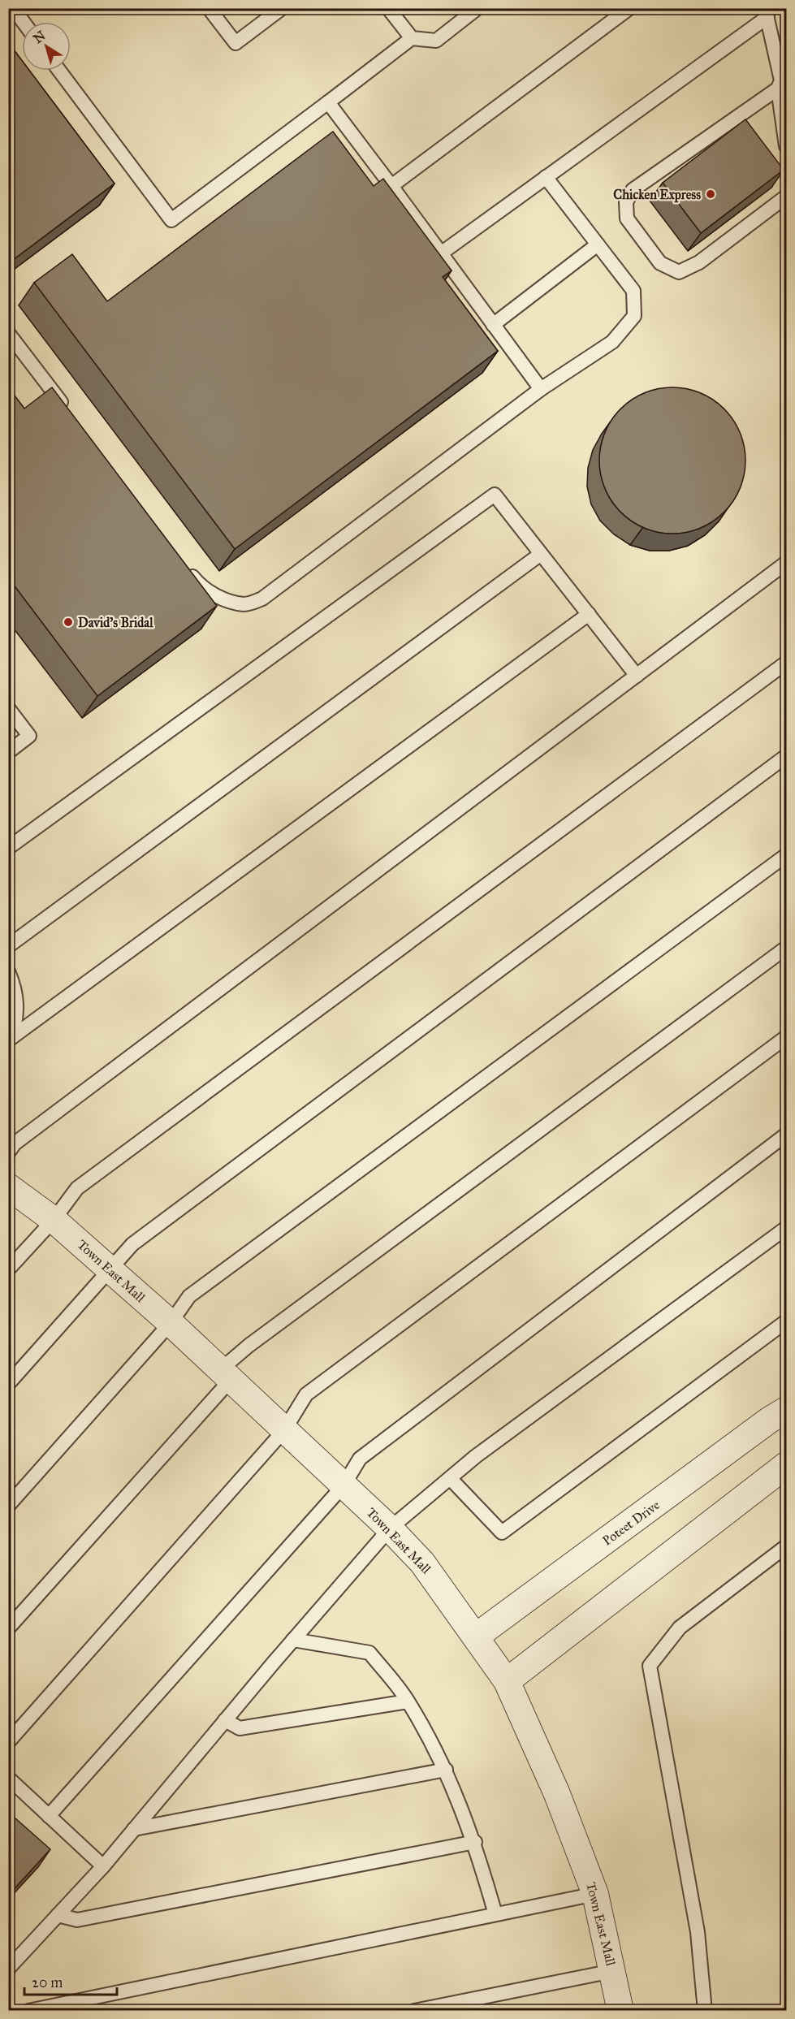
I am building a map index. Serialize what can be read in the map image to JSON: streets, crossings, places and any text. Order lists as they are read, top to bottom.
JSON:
{
  "streets": {
    "street": ["Town East Mall", "Poteet Drive"]
  },
  "crossings": [
    ["Town East Mall", "Poteet Drive"]
  ],
  "places": ["Chicken Express", "David's Bridal"],
  "scale_bar": "20 m",
  "north": "top left"
}
